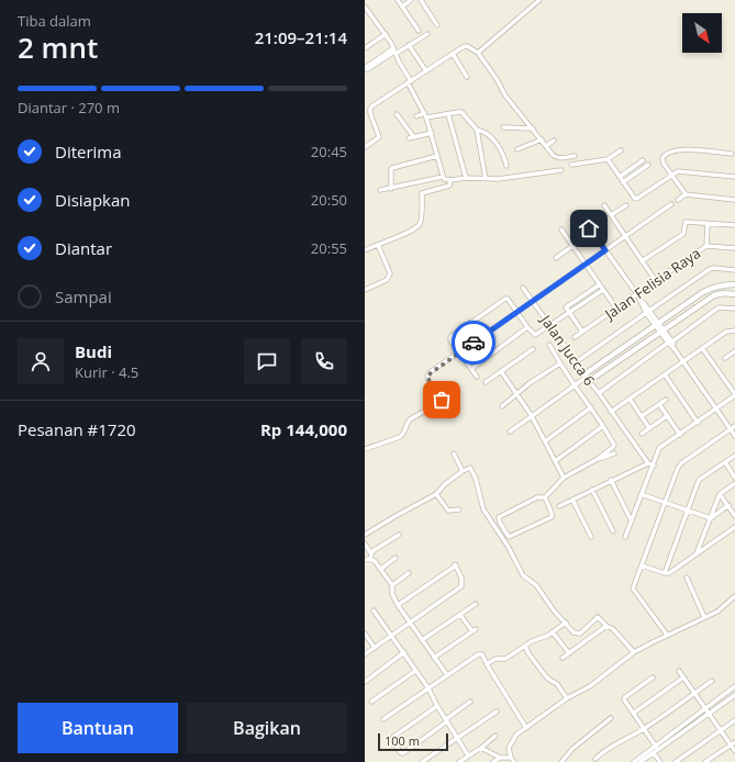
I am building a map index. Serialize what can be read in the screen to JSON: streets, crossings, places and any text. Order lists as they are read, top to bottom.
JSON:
{
  "streets": {
    "street": ["Jalan Felisia Raya", "Jalan Jucca 6"]
  },
  "scale_bar": "100 m",
  "north": "bottom right",
  "page": {
    "heading": ["2 mnt", "Tiba dalam", "21:09–21:14"],
    "panel": [
      "Budi",
      "Kurir · 4.5",
      "Pesanan #1720",
      "Rp 144,000"
    ],
    "bar": "Diantar · 270 m",
    "list": [
      ["Diterima", "20:45"],
      ["Disiapkan", "20:50"],
      ["Diantar", "20:55"],
      "Sampai"
    ],
    "buttons": ["Bantuan", "Bagikan"],
    "scale": "100 m"
  }
}
